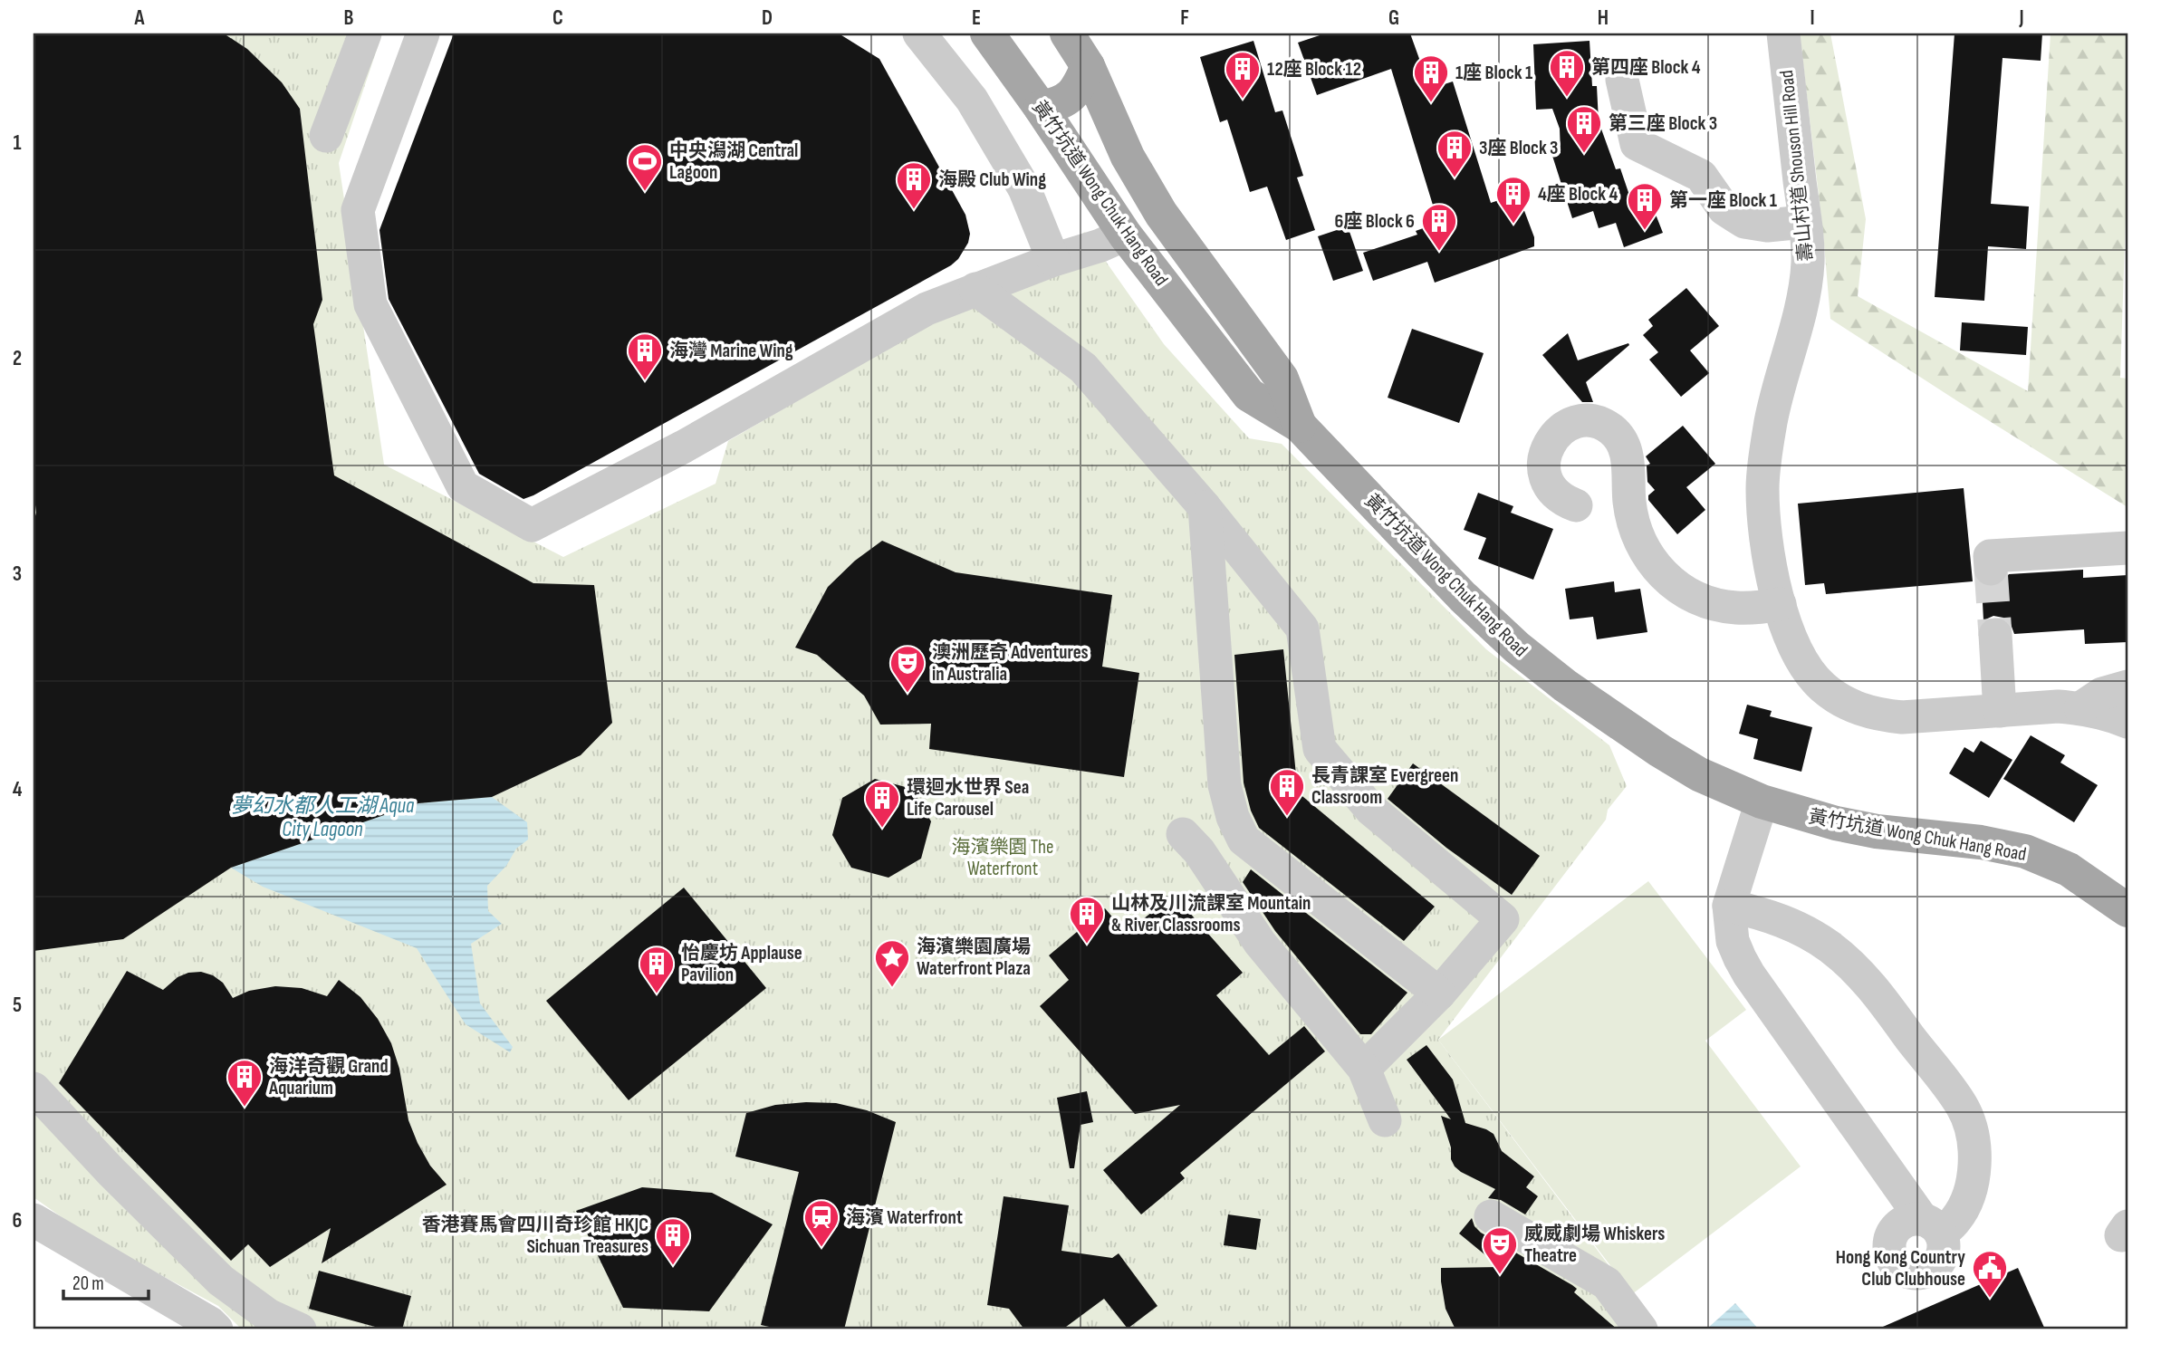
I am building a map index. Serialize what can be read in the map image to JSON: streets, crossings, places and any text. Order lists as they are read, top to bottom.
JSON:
{
  "streets": {
    "main road": ["黃竹坑道 Wong Chuk Hang Road"],
    "street": ["壽山村道 Shouson Hill Road"]
  },
  "water": ["夢幻水都人工湖 Aqua City Lagoon"],
  "parks": ["海濱樂園 The Waterfront"],
  "places": {
    "building": [
      "第四座 Block 4",
      "12座 Block 12",
      "1座 Block 1",
      "第三座 Block 3",
      "3座 Block 3",
      "海殿 Club Wing",
      "4座 Block 4",
      "第一座 Block 1",
      "6座 Block 6",
      "海灣 Marine Wing",
      "長青課室 Evergreen Classroom",
      "環迴水世界 Sea Life Carousel",
      "山林及川流課室 Mountain & River Classrooms",
      "怡慶坊 Applause Pavilion",
      "海洋奇觀 Grand Aquarium",
      "香港賽馬會四川奇珍館 HKJC Sichuan Treasures"
    ],
    "sports": ["中央潟湖 Central Lagoon"],
    "theatre": ["澳洲歷奇 Adventures in Australia", "威威劇場 Whiskers Theatre"],
    "place": ["海濱樂園廣場 Waterfront Plaza"],
    "station": ["海濱 Waterfront"],
    "public building": ["Hong Kong Country Club Clubhouse"]
  },
  "scale_bar": "20 m",
  "grid": {
    "columns": [
      "A",
      "B",
      "C",
      "D",
      "E",
      "F",
      "G",
      "H",
      "I",
      "J"
    ],
    "rows": [
      "1",
      "2",
      "3",
      "4",
      "5",
      "6"
    ]
  }
}
